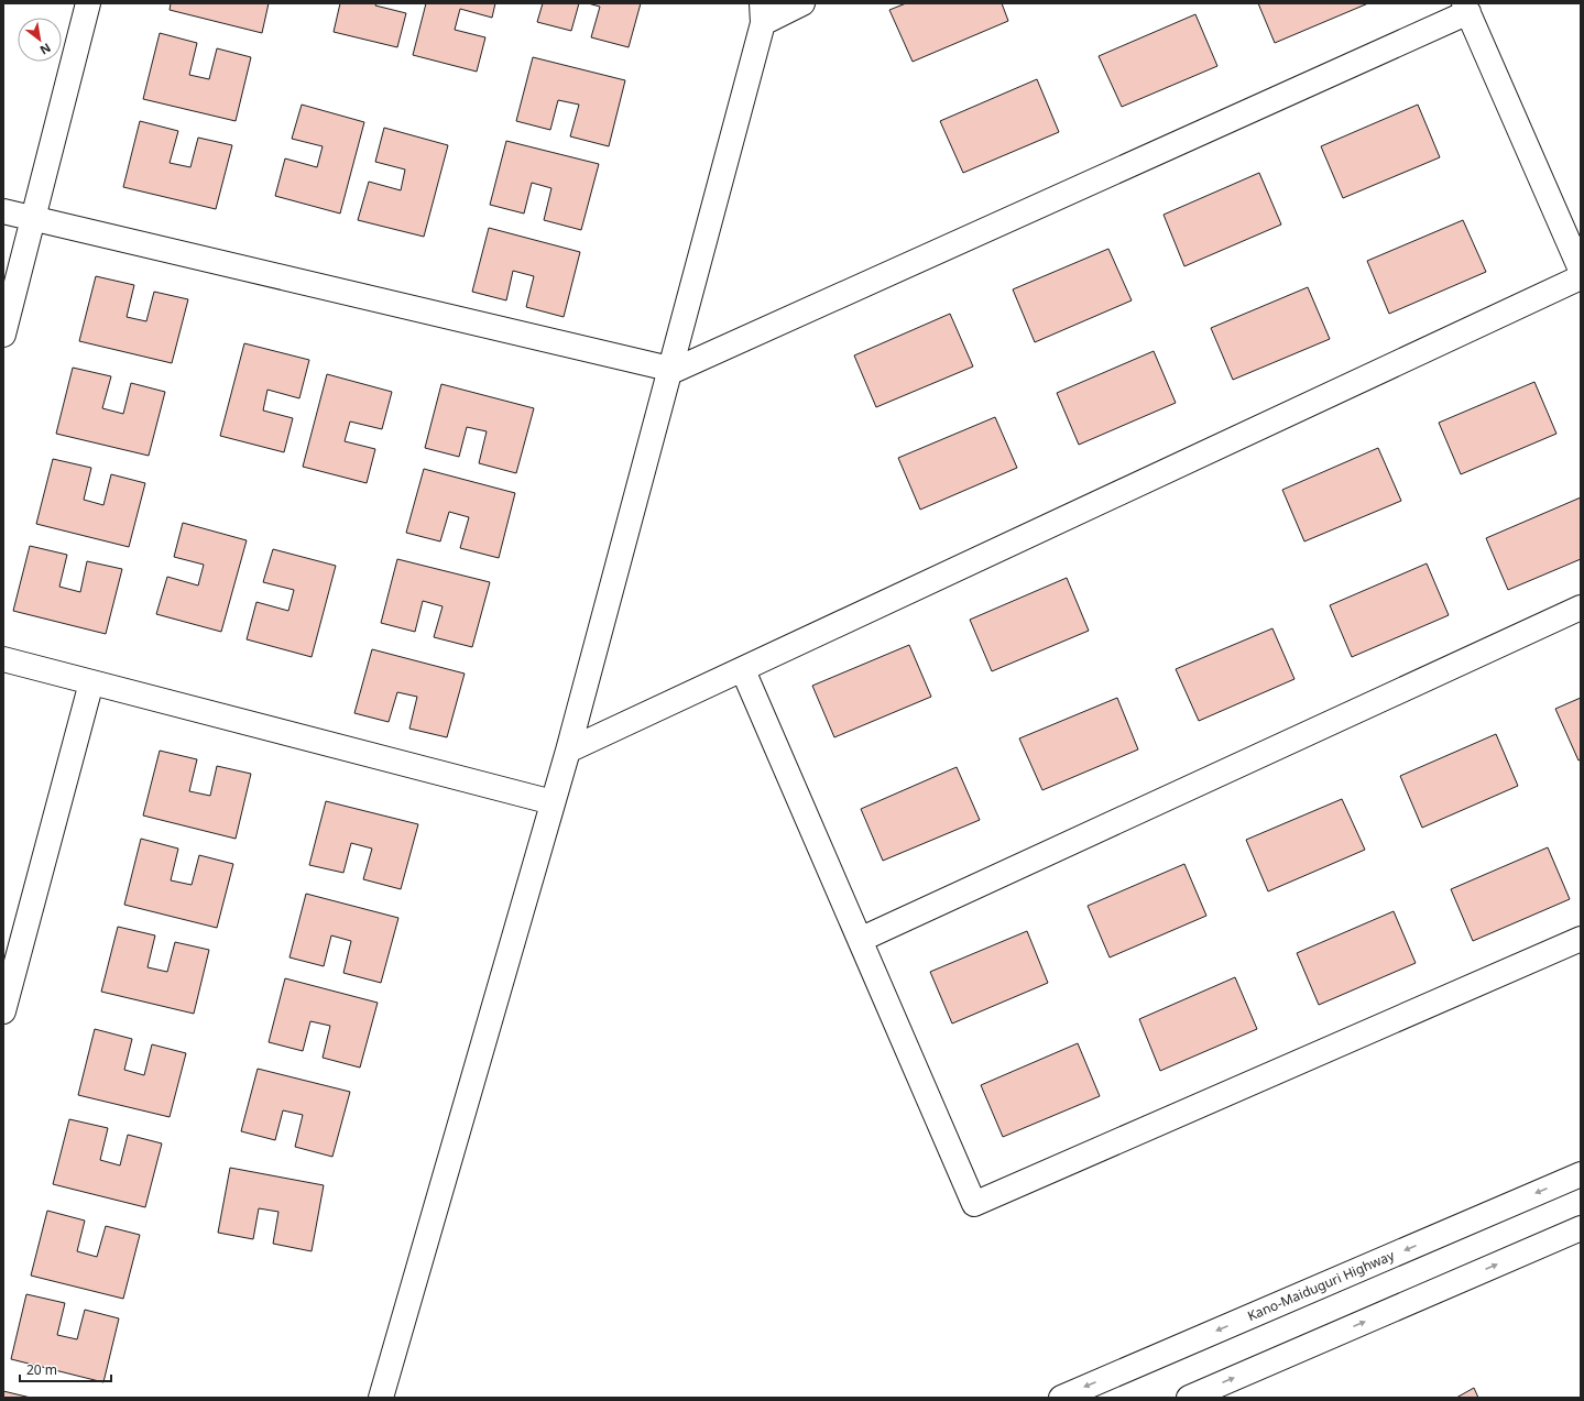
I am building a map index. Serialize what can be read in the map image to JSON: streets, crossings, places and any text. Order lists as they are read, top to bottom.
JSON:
{
  "streets": {
    "main road": ["Kano-Maiduguri Highway"]
  },
  "scale_bar": "20 m",
  "north": "bottom right"
}
